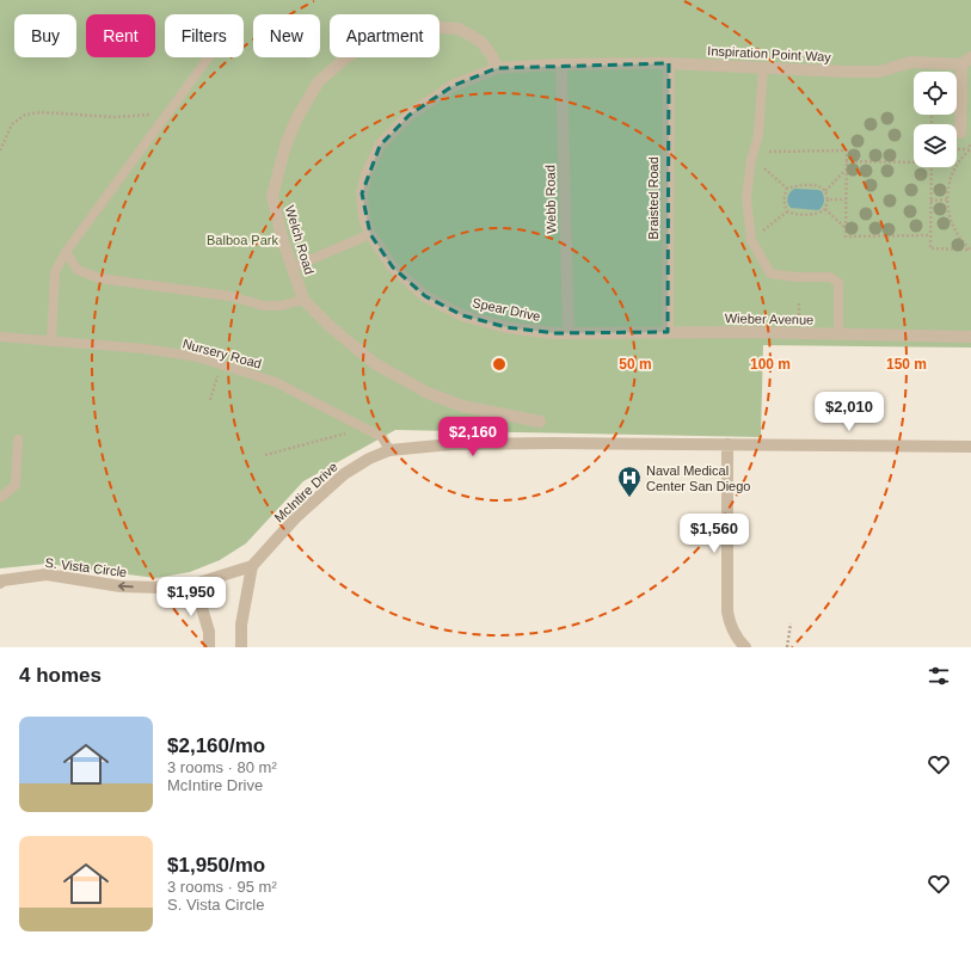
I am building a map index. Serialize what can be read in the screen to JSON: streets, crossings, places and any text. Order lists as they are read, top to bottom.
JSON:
{
  "streets": {
    "street": [
      "Inspiration Point Way",
      "Braisted Road",
      "Webb Road",
      "Welch Road",
      "Spear Drive",
      "Wieber Avenue",
      "McIntire Drive",
      "S. Vista Circle"
    ],
    "lane": ["Nursery Road"]
  },
  "crossings": [
    ["Inspiration Point Way", "Braisted Road"],
    ["Inspiration Point Way", "Webb Road"],
    ["Inspiration Point Way", "Spear Drive"],
    ["Braisted Road", "Wieber Avenue"],
    ["Webb Road", "Spear Drive"],
    ["Webb Road", "Wieber Avenue"],
    ["Welch Road", "Spear Drive"],
    ["Spear Drive", "Wieber Avenue"],
    ["Nursery Road", "McIntire Drive"],
    ["McIntire Drive", "S. Vista Circle"]
  ],
  "one_way": ["S. Vista Circle"],
  "parks": ["Balboa Park"],
  "places": {
    "hospital": ["Naval Medical Center San Diego"]
  },
  "page": {
    "chip": [
      "Buy",
      "Rent",
      "Filters",
      "New",
      "Apartment"
    ],
    "price": [
      "$2,010",
      "$2,160",
      "$1,560",
      "$1,950"
    ],
    "heading": "4 homes",
    "list": [
      {
        "name": "$2,160/mo",
        "note": "3 rooms · 80 m² · McIntire Drive"
      },
      {
        "name": "$1,950/mo",
        "note": "3 rooms · 95 m² · S. Vista Circle"
      }
    ]
  },
  "rings": ["50 m", "100 m", "150 m"]
}
